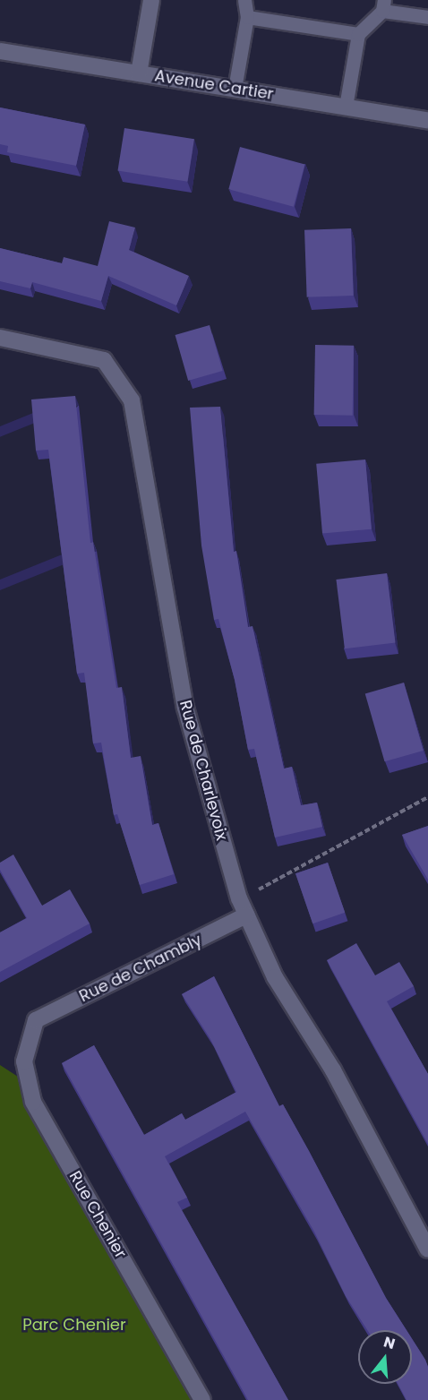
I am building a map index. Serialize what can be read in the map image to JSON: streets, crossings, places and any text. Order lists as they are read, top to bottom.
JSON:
{
  "streets": {
    "street": [
      "Avenue Cartier",
      "Rue de Charlevoix",
      "Rue de Chambly",
      "Rue Chenier"
    ]
  },
  "crossings": [
    ["Rue de Charlevoix", "Rue de Chambly"],
    ["Rue de Chambly", "Rue Chenier"]
  ],
  "parks": ["Parc Chenier"],
  "north": "top"
}
